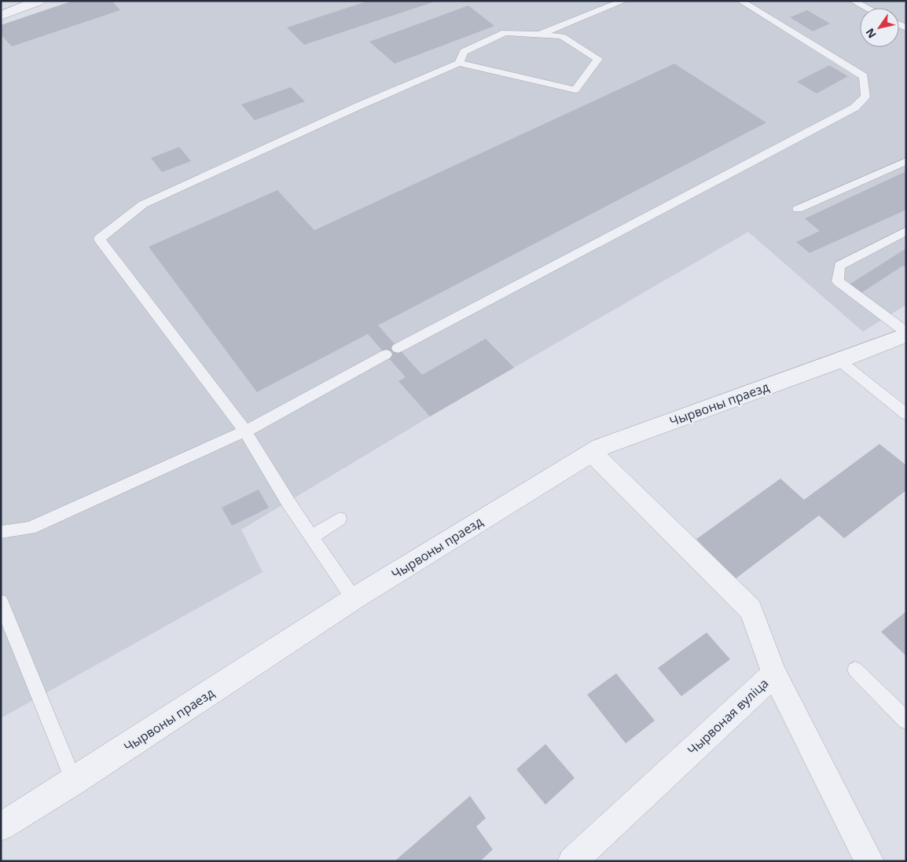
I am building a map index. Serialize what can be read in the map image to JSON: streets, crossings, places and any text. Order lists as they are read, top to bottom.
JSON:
{
  "streets": {
    "street": ["Чырвоны праезд", "Чырвоная вуліца"]
  },
  "crossings": [
    ["Чырвоны праезд", "Чырвоная вуліца"]
  ],
  "north": "bottom left"
}
